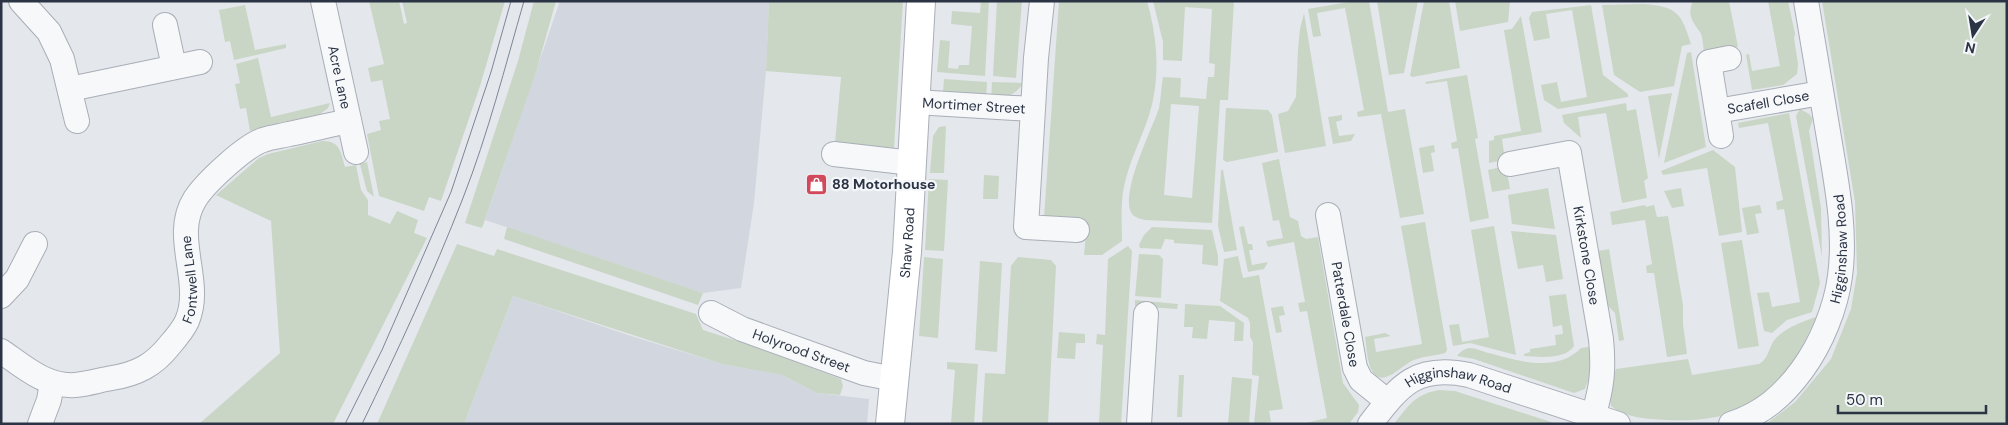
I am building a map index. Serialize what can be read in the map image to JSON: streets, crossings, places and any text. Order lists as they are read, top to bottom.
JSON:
{
  "streets": {
    "main road": ["Shaw Road"],
    "street": [
      "Acre Lane",
      "Scafell Close",
      "Mortimer Street",
      "Higginshaw Road",
      "Kirkstone Close",
      "Fontwell Lane",
      "Patterdale Close",
      "Holyrood Street"
    ]
  },
  "crossings": [
    ["Acre Lane", "Fontwell Lane"],
    ["Scafell Close", "Higginshaw Road"],
    ["Mortimer Street", "Shaw Road"],
    ["Shaw Road", "Holyrood Street"],
    ["Higginshaw Road", "Kirkstone Close"],
    ["Higginshaw Road", "Patterdale Close"]
  ],
  "places": {
    "shop": ["88 Motorhouse"]
  },
  "scale_bar": "50 m",
  "north": "bottom"
}
